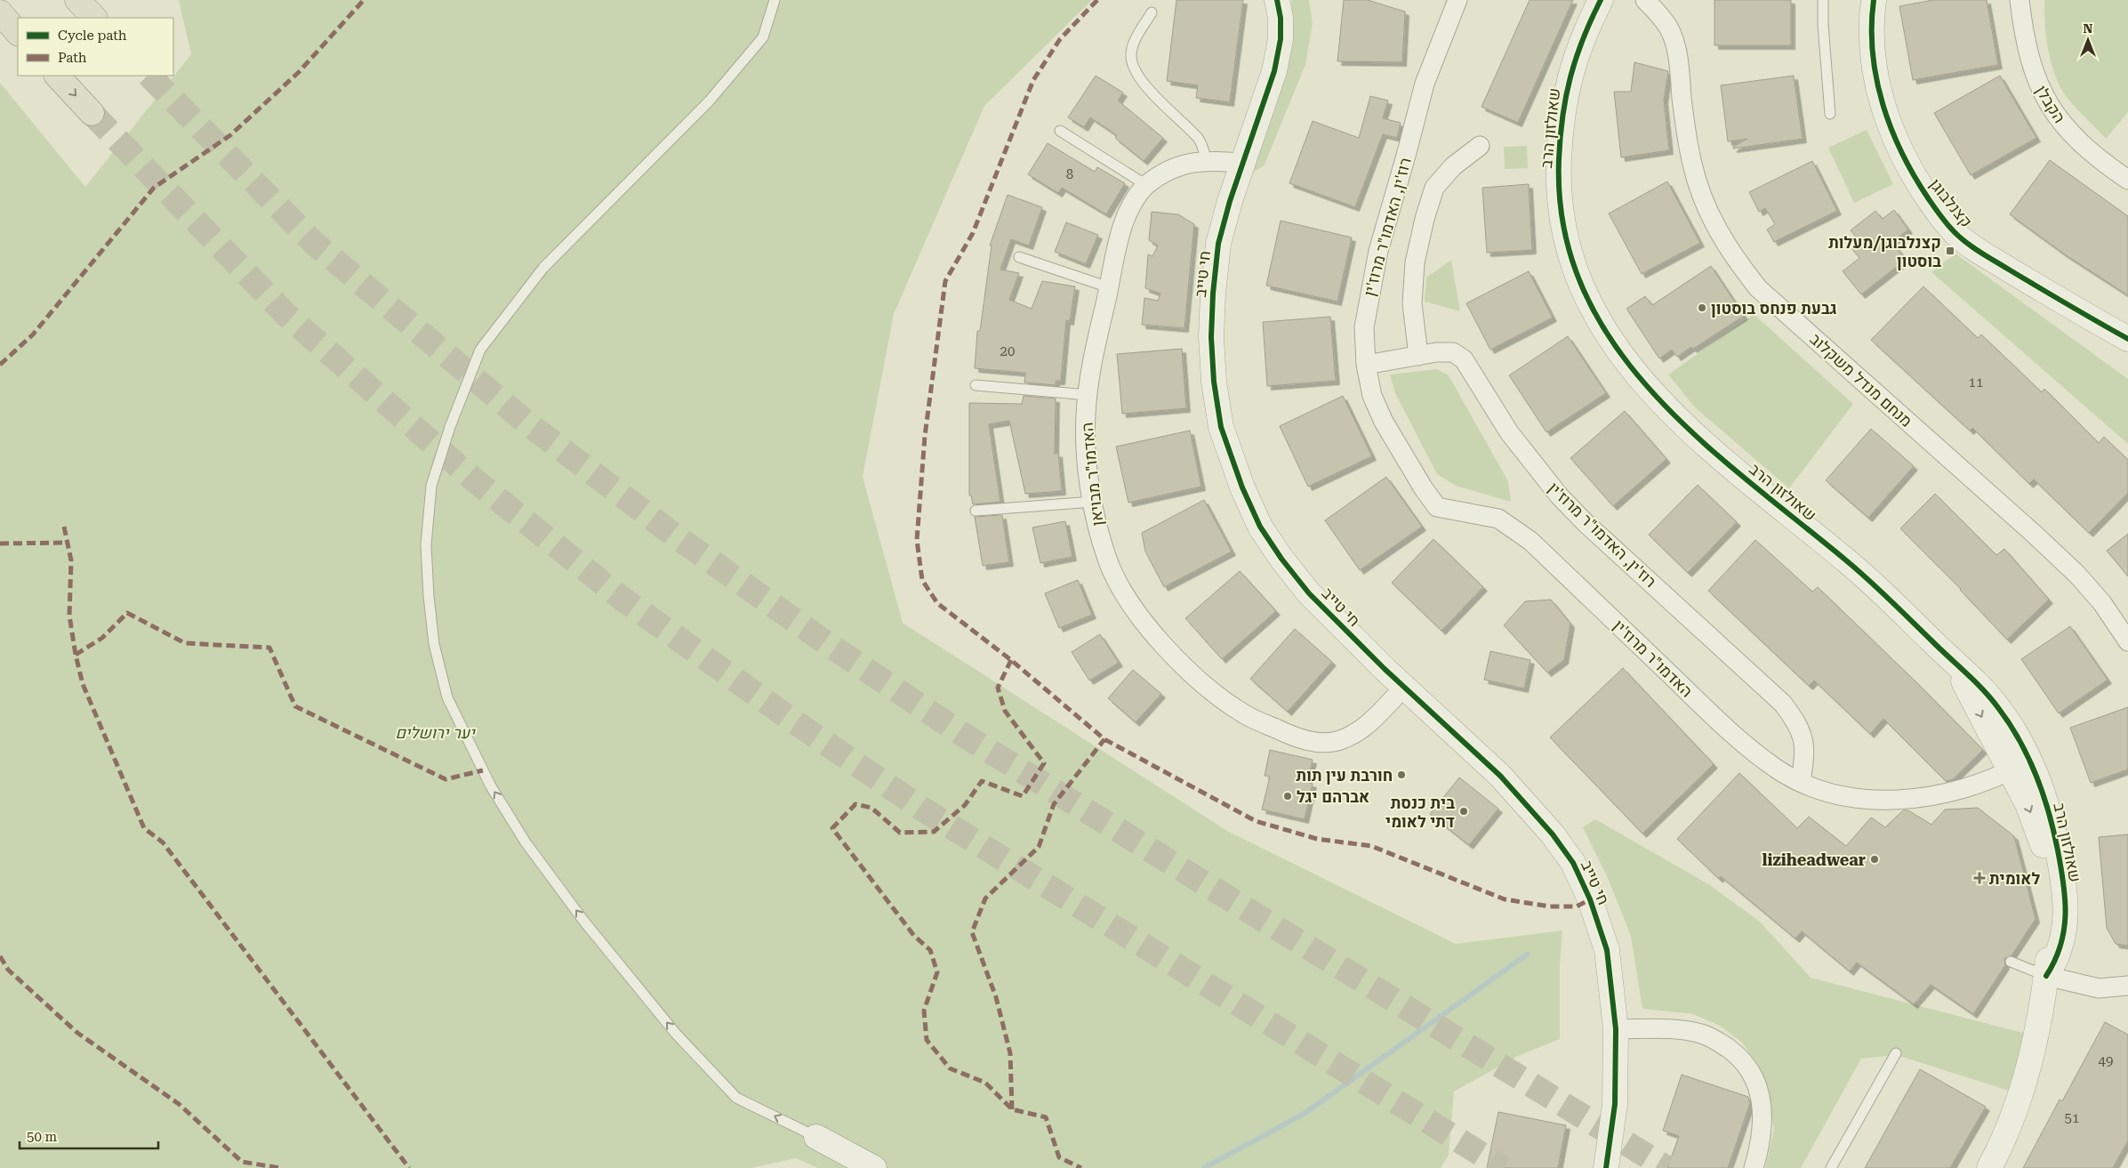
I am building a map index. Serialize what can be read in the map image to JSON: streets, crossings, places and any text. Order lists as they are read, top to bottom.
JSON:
{
  "streets": {
    "street": [
      "הקבלן",
      "שאולזון הרב",
      "קצנלבוגן",
      "רוז'ין, האדמו\"ר מרוז'ין",
      "חי טייב",
      "מנחם מנדל משקלוב",
      "האדמו\"ר מבויאן",
      "האדמו\"ר מרוז'ין"
    ]
  },
  "crossings": [
    ["שאולזון הרב", "האדמו\"ר מרוז'ין"],
    ["רוז'ין, האדמו\"ר מרוז'ין", "האדמו\"ר מרוז'ין"],
    ["חי טייב", "האדמו\"ר מבויאן"]
  ],
  "parks": ["יער ירושלים"],
  "places": {
    "transit": ["קצנלבוגן/מעלות בוסטון"],
    "other": [
      "גבעת פנחס בוסטון",
      "חורבת עין תות",
      "אברהם יגל",
      "בית כנסת דתי לאומי",
      "liziheadwear"
    ],
    "health": ["לאומית"]
  },
  "house_numbers": [
    "8",
    "20",
    "11",
    "49",
    "51"
  ],
  "legend": ["Cycle path", "Path"],
  "scale_bar": "50 m",
  "north": "top"
}
